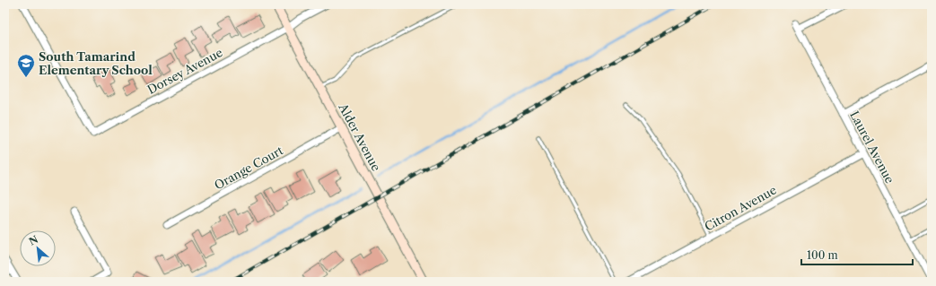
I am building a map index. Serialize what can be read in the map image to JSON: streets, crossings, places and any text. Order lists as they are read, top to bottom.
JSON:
{
  "streets": {
    "main road": ["Alder Avenue"],
    "street": [
      "Dorsey Avenue",
      "Laurel Avenue",
      "Orange Court",
      "Citron Avenue"
    ]
  },
  "crossings": [
    ["Dorsey Avenue", "Alder Avenue"],
    ["Alder Avenue", "Orange Court"],
    ["Laurel Avenue", "Citron Avenue"]
  ],
  "places": {
    "school or university": ["South Tamarind Elementary School"]
  },
  "scale_bar": "100 m",
  "north": "top left"
}
